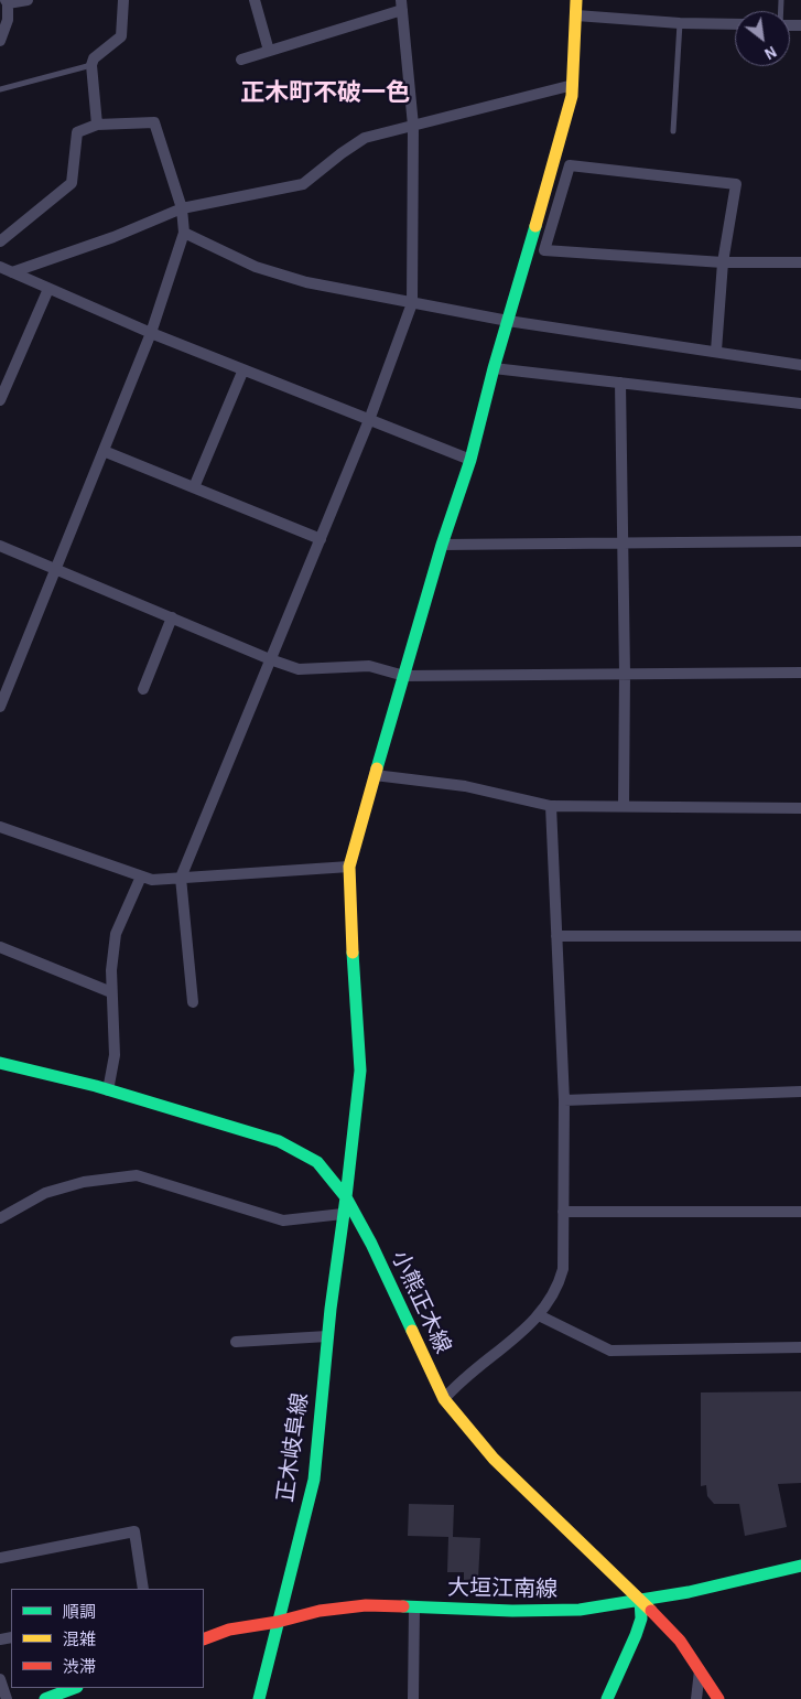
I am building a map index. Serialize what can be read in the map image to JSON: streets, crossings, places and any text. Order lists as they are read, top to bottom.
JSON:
{
  "streets": {
    "street": ["小熊正木線", "正木岐阜線", "大垣江南線"]
  },
  "crossings": [
    ["小熊正木線", "正木岐阜線"],
    ["小熊正木線", "大垣江南線"],
    ["正木岐阜線", "大垣江南線"]
  ],
  "districts": ["正木町不破一色"],
  "legend": ["順調", "混雑", "渋滞"],
  "north": "bottom right"
}
